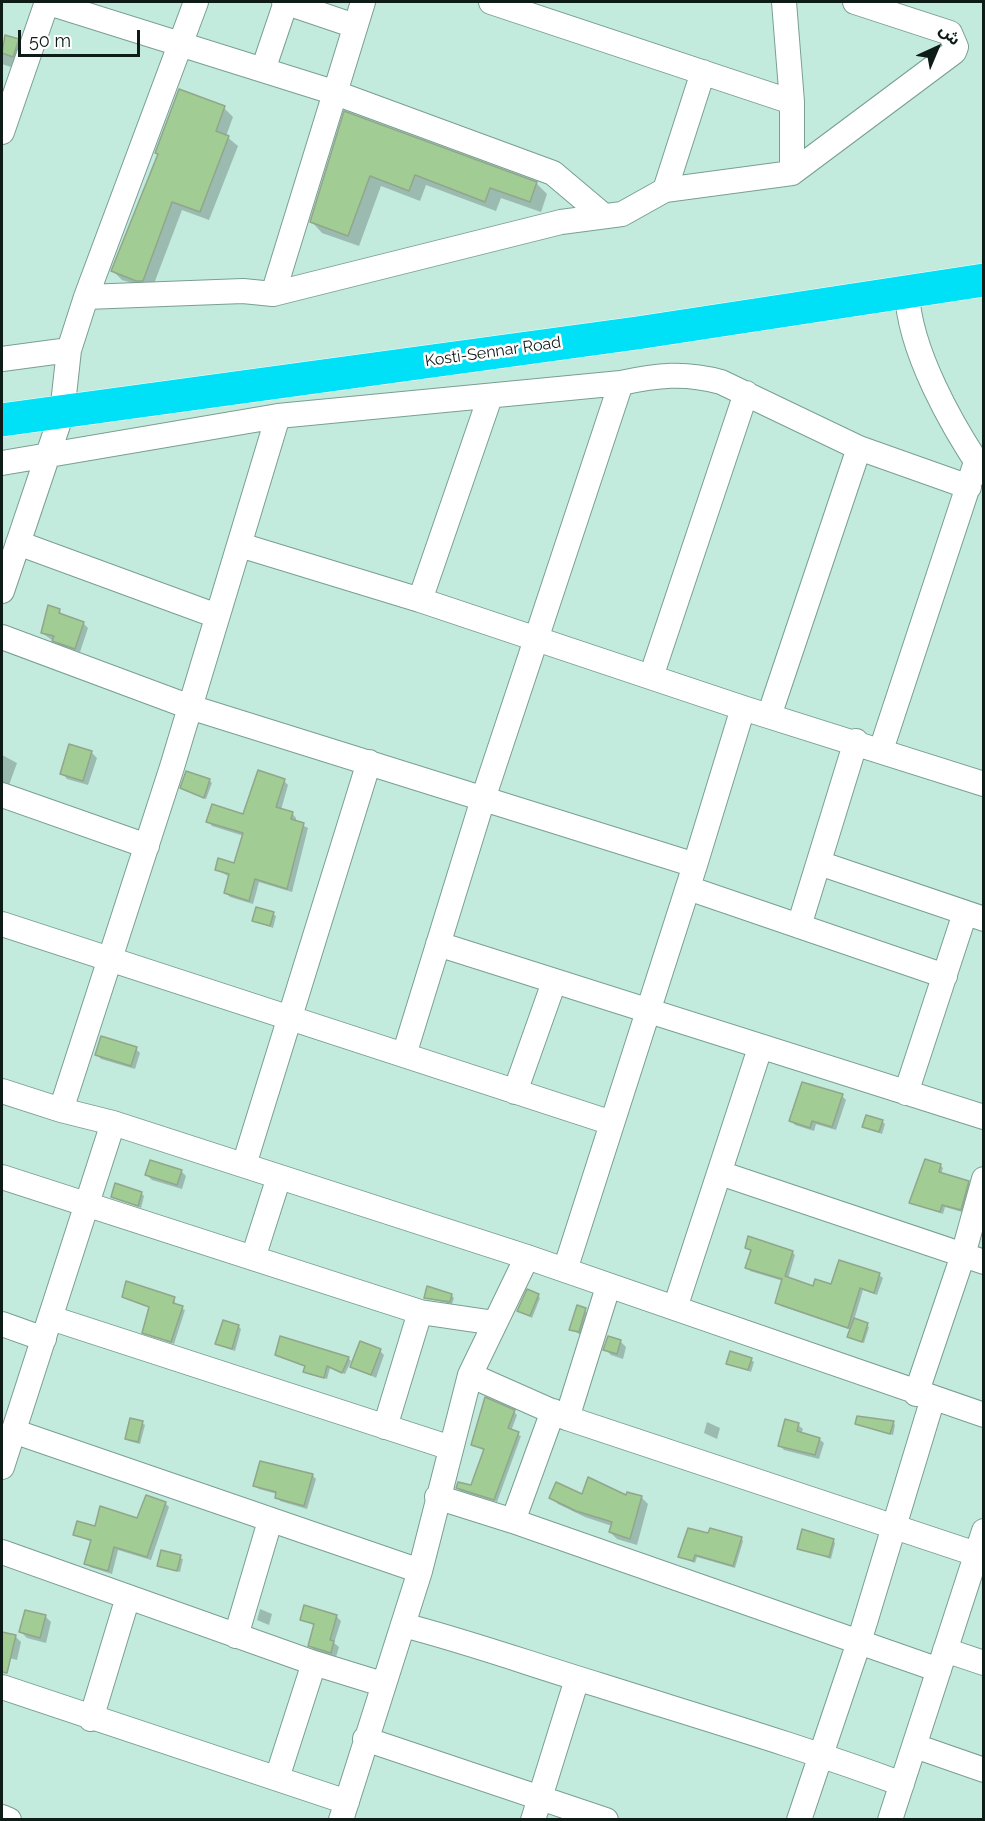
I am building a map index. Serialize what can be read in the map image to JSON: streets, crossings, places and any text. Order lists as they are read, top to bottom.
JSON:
{
  "streets": {
    "highway": ["Kosti-Sennar Road"]
  },
  "scale_bar": "50 m",
  "north": "top right"
}
